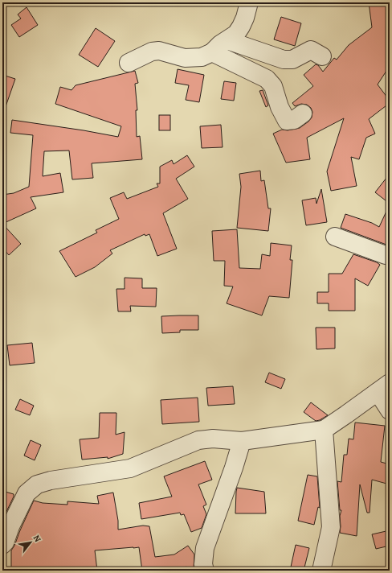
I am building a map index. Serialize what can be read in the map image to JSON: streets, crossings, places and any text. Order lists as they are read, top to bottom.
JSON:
{
  "north": "top right"
}
